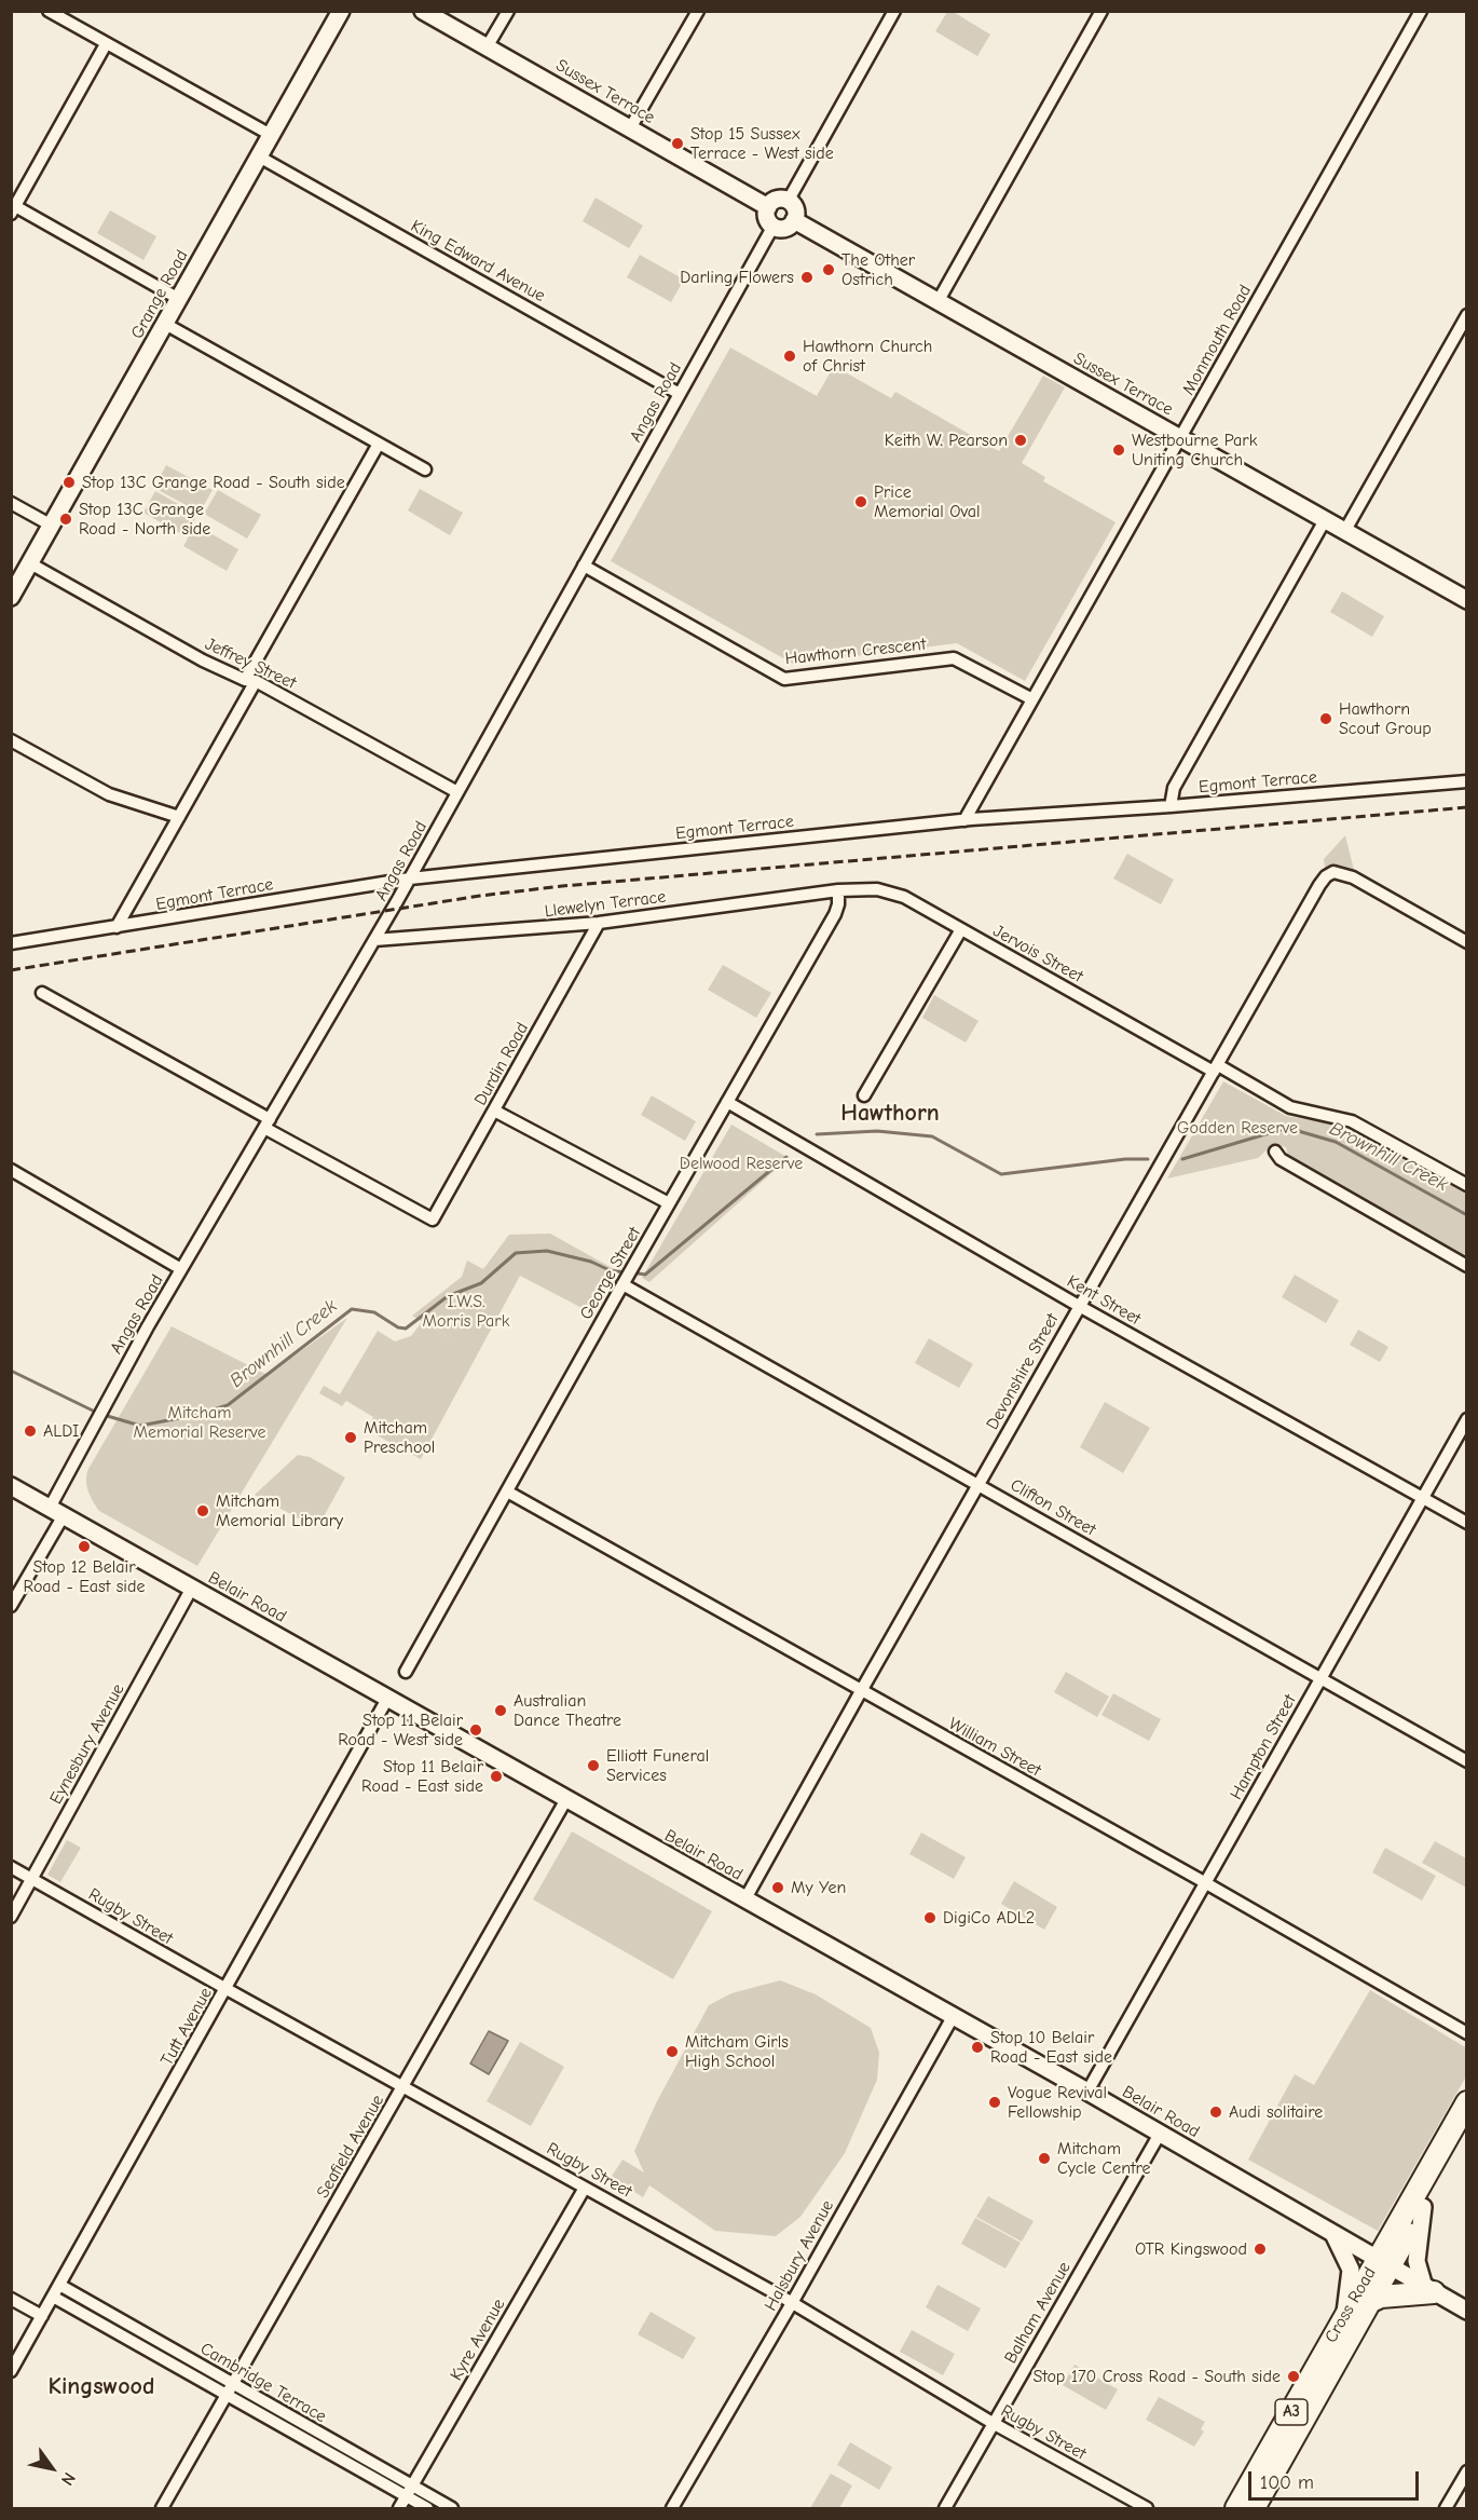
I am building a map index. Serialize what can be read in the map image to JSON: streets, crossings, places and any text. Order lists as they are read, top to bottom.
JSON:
{
  "streets": {
    "highway": ["Cross Road", "A3"],
    "street": [
      "Sussex Terrace",
      "King Edward Avenue",
      "Grange Road",
      "Monmouth Road",
      "Angas Road",
      "Hawthorn Crescent",
      "Jeffrey Street",
      "Egmont Terrace",
      "Llewelyn Terrace",
      "Jervois Street",
      "Durdin Road",
      "George Street",
      "Kent Street",
      "Devonshire Street",
      "Clifton Street",
      "Belair Road",
      "Eynesbury Avenue",
      "William Street",
      "Hampton Street",
      "Rugby Street",
      "Tutt Avenue",
      "Seafield Avenue",
      "Halsbury Avenue",
      "Balham Avenue",
      "Kyre Avenue",
      "Cambridge Terrace"
    ]
  },
  "crossings": [
    ["Sussex Terrace", "Monmouth Road"],
    ["Sussex Terrace", "Angas Road"],
    ["King Edward Avenue", "Grange Road"],
    ["King Edward Avenue", "Angas Road"],
    ["Grange Road", "Jeffrey Street"],
    ["Monmouth Road", "Hawthorn Crescent"],
    ["Monmouth Road", "Egmont Terrace"],
    ["Angas Road", "Hawthorn Crescent"],
    ["Angas Road", "Jeffrey Street"],
    ["Angas Road", "Egmont Terrace"],
    ["Angas Road", "Llewelyn Terrace"],
    ["Angas Road", "Durdin Road"],
    ["Angas Road", "Belair Road"],
    ["Llewelyn Terrace", "Jervois Street"],
    ["Llewelyn Terrace", "Durdin Road"],
    ["Llewelyn Terrace", "George Street"],
    ["Jervois Street", "George Street"],
    ["Jervois Street", "Devonshire Street"],
    ["George Street", "Kent Street"],
    ["George Street", "Clifton Street"],
    ["George Street", "William Street"],
    ["Kent Street", "Devonshire Street"],
    ["Kent Street", "Hampton Street"],
    ["Devonshire Street", "Clifton Street"],
    ["Devonshire Street", "Belair Road"],
    ["Devonshire Street", "William Street"],
    ["Clifton Street", "Hampton Street"],
    ["Belair Road", "Eynesbury Avenue"],
    ["Belair Road", "Hampton Street"],
    ["Belair Road", "Tutt Avenue"],
    ["Belair Road", "Seafield Avenue"],
    ["Belair Road", "Halsbury Avenue"],
    ["Belair Road", "Cross Road"],
    ["Belair Road", "Balham Avenue"],
    ["Eynesbury Avenue", "Rugby Street"],
    ["William Street", "Hampton Street"],
    ["Rugby Street", "Tutt Avenue"],
    ["Rugby Street", "Seafield Avenue"],
    ["Rugby Street", "Halsbury Avenue"],
    ["Rugby Street", "Balham Avenue"],
    ["Rugby Street", "Kyre Avenue"],
    ["Tutt Avenue", "Cambridge Terrace"],
    ["Seafield Avenue", "Cambridge Terrace"],
    ["Kyre Avenue", "Cambridge Terrace"]
  ],
  "districts": ["Hawthorn", "Kingswood"],
  "water": ["Brownhill Creek"],
  "parks": [
    "Godden Reserve",
    "Delwood Reserve",
    "I.W.S. Morris Park",
    "Mitcham Memorial Reserve"
  ],
  "places": [
    "Stop 15 Sussex Terrace - West side",
    "The Other Ostrich",
    "Darling Flowers",
    "Hawthorn Church of Christ",
    "Keith W. Pearson",
    "Westbourne Park Uniting Church",
    "Stop 13C Grange Road - South side",
    "Price Memorial Oval",
    "Stop 13C Grange Road - North side",
    "Hawthorn Scout Group",
    "ALDI",
    "Mitcham Preschool",
    "Mitcham Memorial Library",
    "Stop 12 Belair Road - East side",
    "Australian Dance Theatre",
    "Stop 11 Belair Road - West side",
    "Elliott Funeral Services",
    "Stop 11 Belair Road - East side",
    "My Yen",
    "DigiCo ADL2",
    "Stop 10 Belair Road - East side",
    "Mitcham Girls High School",
    "Vogue Revival Fellowship",
    "Audi solitaire",
    "Mitcham Cycle Centre",
    "OTR Kingswood",
    "Stop 170 Cross Road - South side"
  ],
  "scale_bar": "100 m",
  "north": "bottom right"
}
